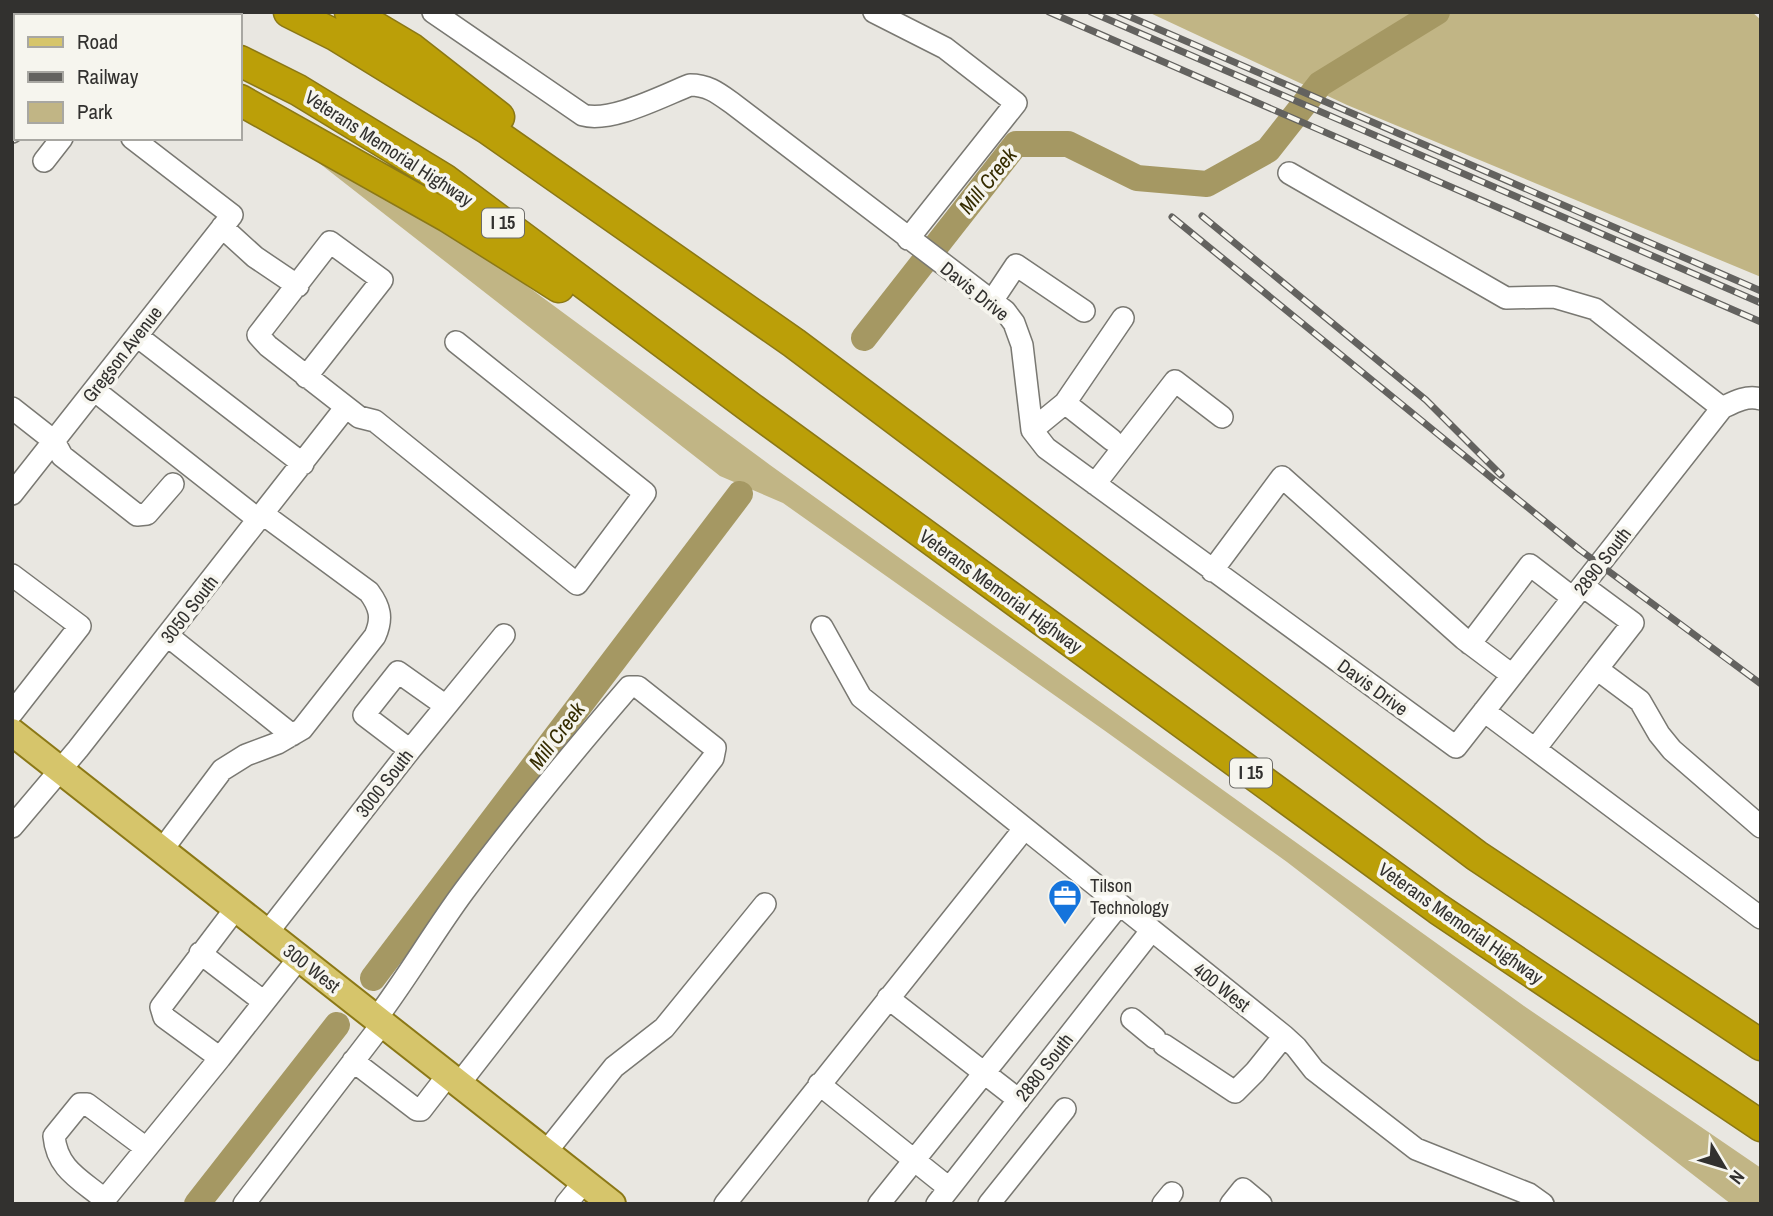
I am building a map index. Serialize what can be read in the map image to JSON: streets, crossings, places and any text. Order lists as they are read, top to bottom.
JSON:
{
  "streets": {
    "highway": ["Veterans Memorial Highway", "I 15"],
    "main road": ["300 West"],
    "street": [
      "Davis Drive",
      "Gregson Avenue",
      "2890 South",
      "3050 South",
      "3000 South",
      "400 West",
      "2880 South"
    ]
  },
  "crossings": [
    ["Davis Drive", "2890 South"],
    ["3050 South", "300 West"],
    ["3000 South", "300 West"],
    ["400 West", "2880 South"]
  ],
  "water": ["Mill Creek"],
  "places": {
    "office": ["Tilson Technology"]
  },
  "legend": ["Road", "Railway", "Park"],
  "north": "bottom right"
}
